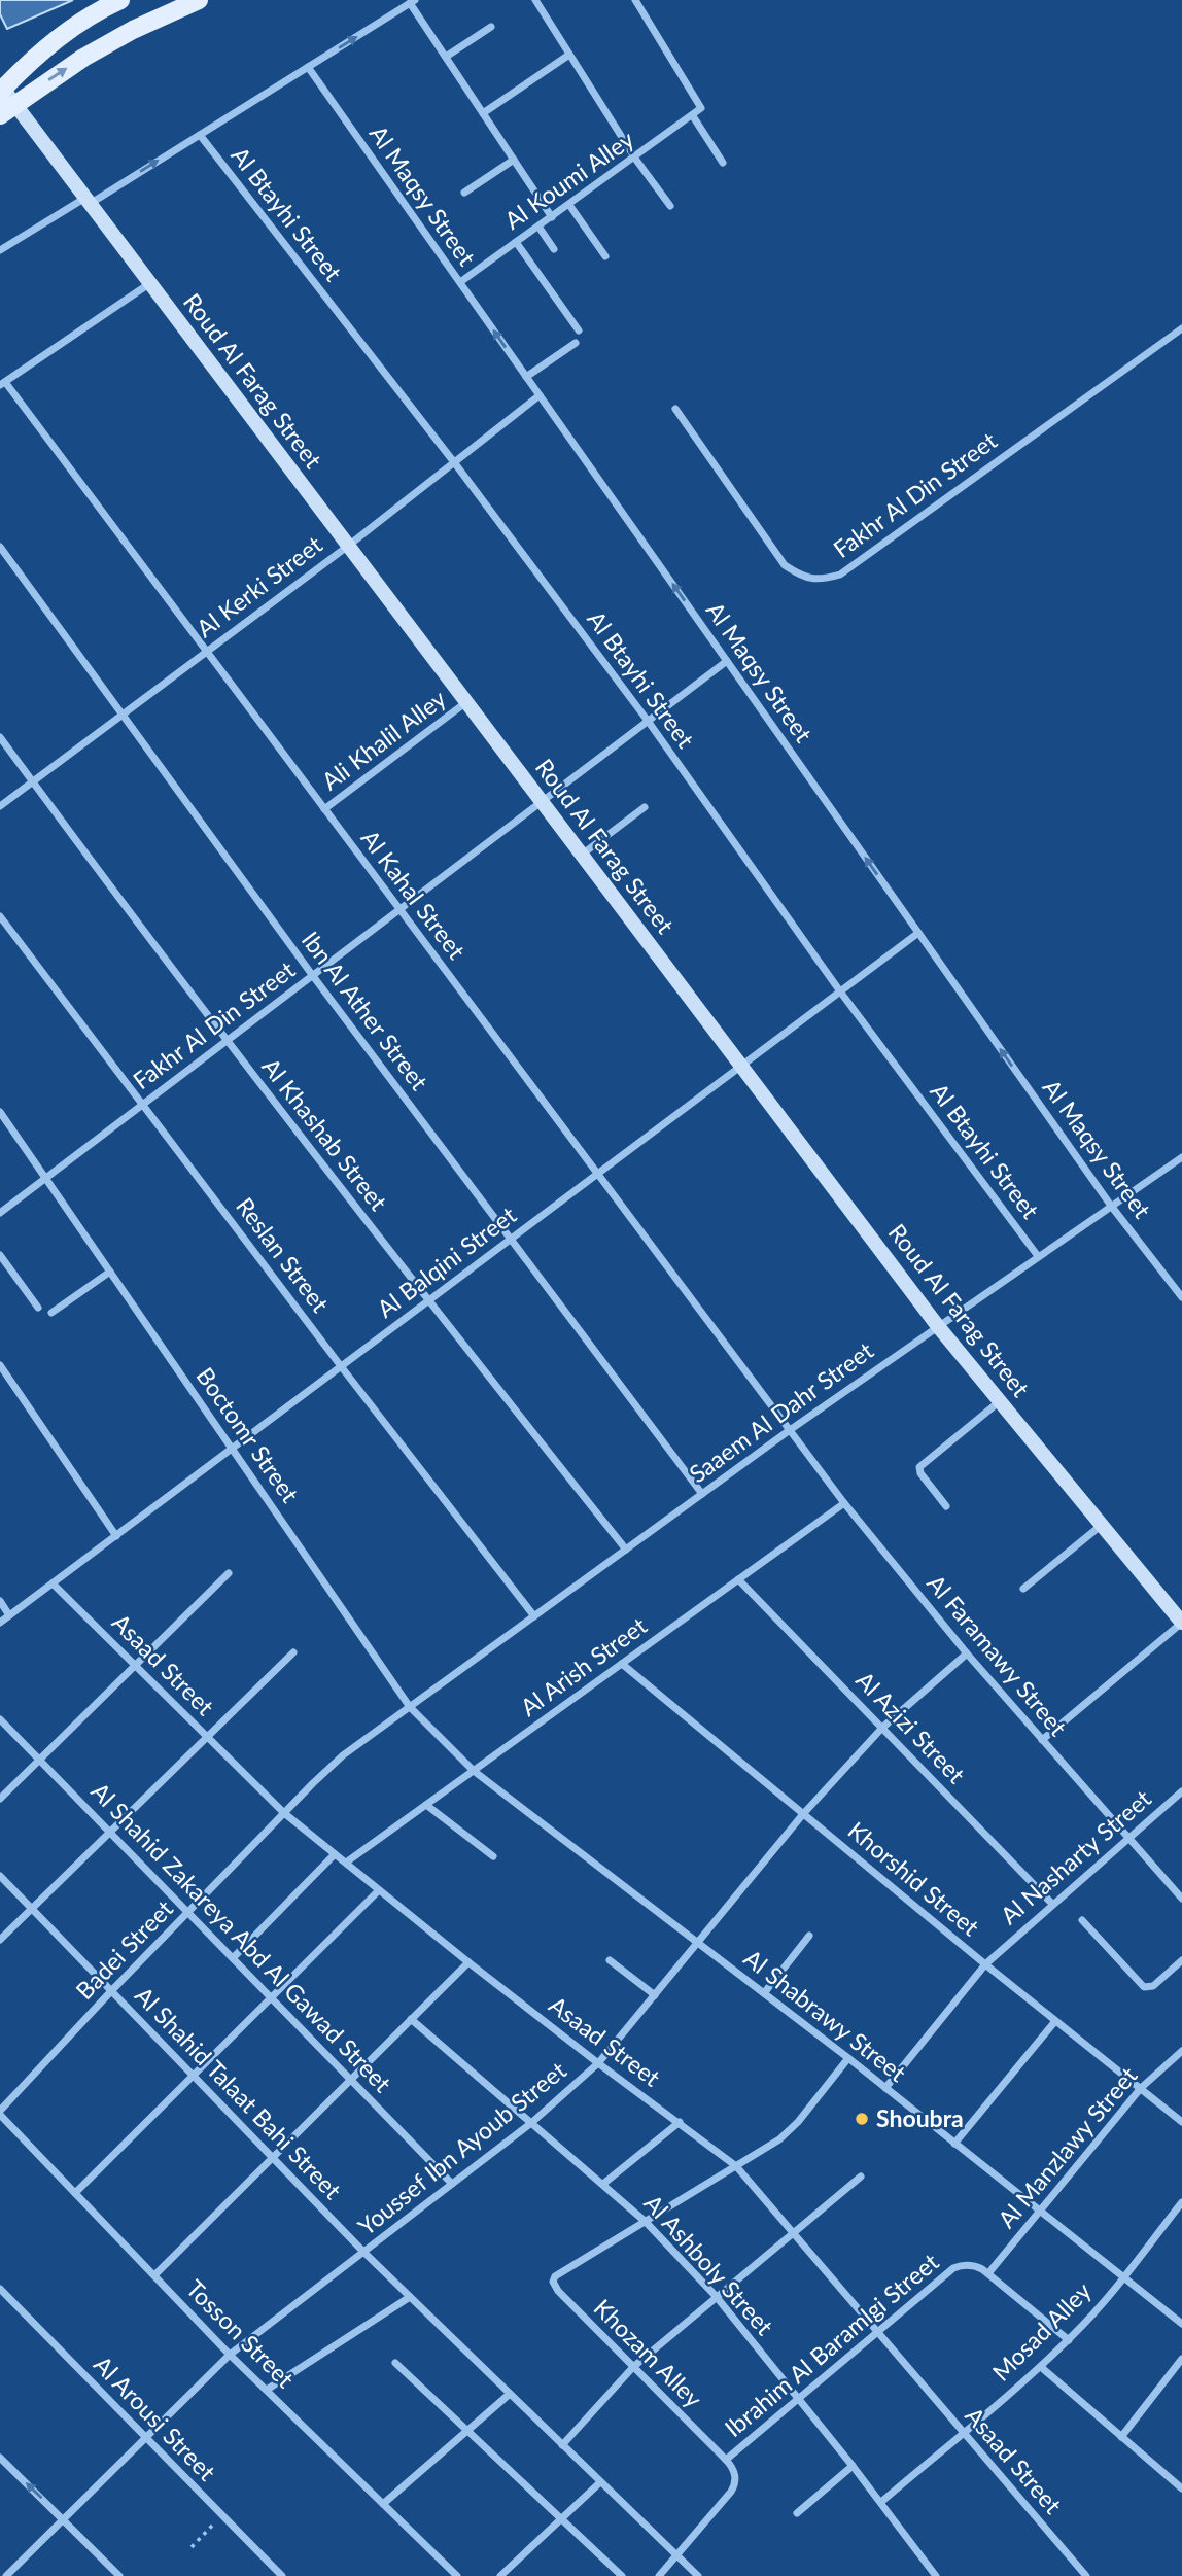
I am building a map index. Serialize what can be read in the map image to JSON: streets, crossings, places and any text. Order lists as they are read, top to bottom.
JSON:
{
  "streets": {
    "street": [
      "Al Koumi Alley",
      "Al Maqsy Street",
      "Al Btayhi Street",
      "Roud Al Farag Street",
      "Fakhr Al Din Street",
      "Al Kerki Street",
      "Ali Khalil Alley",
      "Al Kahal Street",
      "Ibn Al Ather Street",
      "Al Khashab Street",
      "Reslan Street",
      "Al Balqini Street",
      "Saaem Al Dahr Street",
      "Boctomr Street",
      "Al Faramawy Street",
      "Asaad Street",
      "Al Arish Street",
      "Al Azizi Street",
      "Al Nasharty Street",
      "Khorshid Street",
      "Al Shahid Zakareya Abd Al Gawad Street",
      "Badei Street",
      "Al Shabrawy Street",
      "Al Shahid Talaat Bahi Street",
      "Al Manzlawy Street",
      "Youssef Ibn Ayoub Street",
      "Al Ashboly Street",
      "Mosad Alley",
      "Tosson Street",
      "Ibrahim Al Baramlgi Street",
      "Khozam Alley",
      "Al Arousi Street"
    ]
  },
  "crossings": [
    ["Al Koumi Alley", "Al Maqsy Street"],
    ["Al Maqsy Street", "Fakhr Al Din Street"],
    ["Al Maqsy Street", "Al Kerki Street"],
    ["Al Maqsy Street", "Al Balqini Street"],
    ["Al Maqsy Street", "Saaem Al Dahr Street"],
    ["Al Btayhi Street", "Fakhr Al Din Street"],
    ["Al Btayhi Street", "Al Kerki Street"],
    ["Al Btayhi Street", "Al Balqini Street"],
    ["Al Btayhi Street", "Saaem Al Dahr Street"],
    ["Roud Al Farag Street", "Fakhr Al Din Street"],
    ["Roud Al Farag Street", "Al Kerki Street"],
    ["Roud Al Farag Street", "Ali Khalil Alley"],
    ["Roud Al Farag Street", "Al Balqini Street"],
    ["Roud Al Farag Street", "Saaem Al Dahr Street"],
    ["Fakhr Al Din Street", "Al Kahal Street"],
    ["Fakhr Al Din Street", "Ibn Al Ather Street"],
    ["Fakhr Al Din Street", "Al Khashab Street"],
    ["Fakhr Al Din Street", "Reslan Street"],
    ["Fakhr Al Din Street", "Boctomr Street"],
    ["Al Kerki Street", "Al Kahal Street"],
    ["Al Kerki Street", "Ibn Al Ather Street"],
    ["Al Kerki Street", "Al Khashab Street"],
    ["Ali Khalil Alley", "Al Kahal Street"],
    ["Al Kahal Street", "Al Balqini Street"],
    ["Al Kahal Street", "Saaem Al Dahr Street"],
    ["Al Kahal Street", "Al Faramawy Street"],
    ["Ibn Al Ather Street", "Al Balqini Street"],
    ["Ibn Al Ather Street", "Saaem Al Dahr Street"],
    ["Al Khashab Street", "Al Balqini Street"],
    ["Al Khashab Street", "Saaem Al Dahr Street"],
    ["Reslan Street", "Al Balqini Street"],
    ["Reslan Street", "Saaem Al Dahr Street"],
    ["Al Balqini Street", "Boctomr Street"],
    ["Al Balqini Street", "Asaad Street"],
    ["Saaem Al Dahr Street", "Boctomr Street"],
    ["Saaem Al Dahr Street", "Al Faramawy Street"],
    ["Saaem Al Dahr Street", "Badei Street"],
    ["Boctomr Street", "Al Arish Street"],
    ["Boctomr Street", "Badei Street"],
    ["Boctomr Street", "Al Shabrawy Street"],
    ["Al Faramawy Street", "Al Arish Street"],
    ["Al Faramawy Street", "Al Nasharty Street"],
    ["Al Faramawy Street", "Youssef Ibn Ayoub Street"],
    ["Asaad Street", "Al Arish Street"],
    ["Asaad Street", "Badei Street"],
    ["Asaad Street", "Youssef Ibn Ayoub Street"],
    ["Asaad Street", "Mosad Alley"],
    ["Asaad Street", "Ibrahim Al Baramlgi Street"],
    ["Al Arish Street", "Al Azizi Street"],
    ["Al Arish Street", "Khorshid Street"],
    ["Al Arish Street", "Al Shabrawy Street"],
    ["Al Azizi Street", "Al Nasharty Street"],
    ["Al Azizi Street", "Youssef Ibn Ayoub Street"],
    ["Al Nasharty Street", "Khorshid Street"],
    ["Al Nasharty Street", "Al Shabrawy Street"],
    ["Khorshid Street", "Al Manzlawy Street"],
    ["Khorshid Street", "Youssef Ibn Ayoub Street"],
    ["Al Shahid Zakareya Abd Al Gawad Street", "Badei Street"],
    ["Al Shahid Zakareya Abd Al Gawad Street", "Youssef Ibn Ayoub Street"],
    ["Badei Street", "Al Shahid Talaat Bahi Street"],
    ["Badei Street", "Tosson Street"],
    ["Al Shabrawy Street", "Al Manzlawy Street"],
    ["Al Shabrawy Street", "Youssef Ibn Ayoub Street"],
    ["Al Shabrawy Street", "Mosad Alley"],
    ["Al Shahid Talaat Bahi Street", "Youssef Ibn Ayoub Street"],
    ["Al Manzlawy Street", "Ibrahim Al Baramlgi Street"],
    ["Youssef Ibn Ayoub Street", "Al Ashboly Street"],
    ["Youssef Ibn Ayoub Street", "Tosson Street"],
    ["Youssef Ibn Ayoub Street", "Al Arousi Street"],
    ["Al Ashboly Street", "Mosad Alley"],
    ["Al Ashboly Street", "Ibrahim Al Baramlgi Street"],
    ["Al Ashboly Street", "Khozam Alley"],
    ["Ibrahim Al Baramlgi Street", "Khozam Alley"]
  ],
  "one_way": ["Al Maqsy Street"],
  "places": ["Shoubra"]
}
